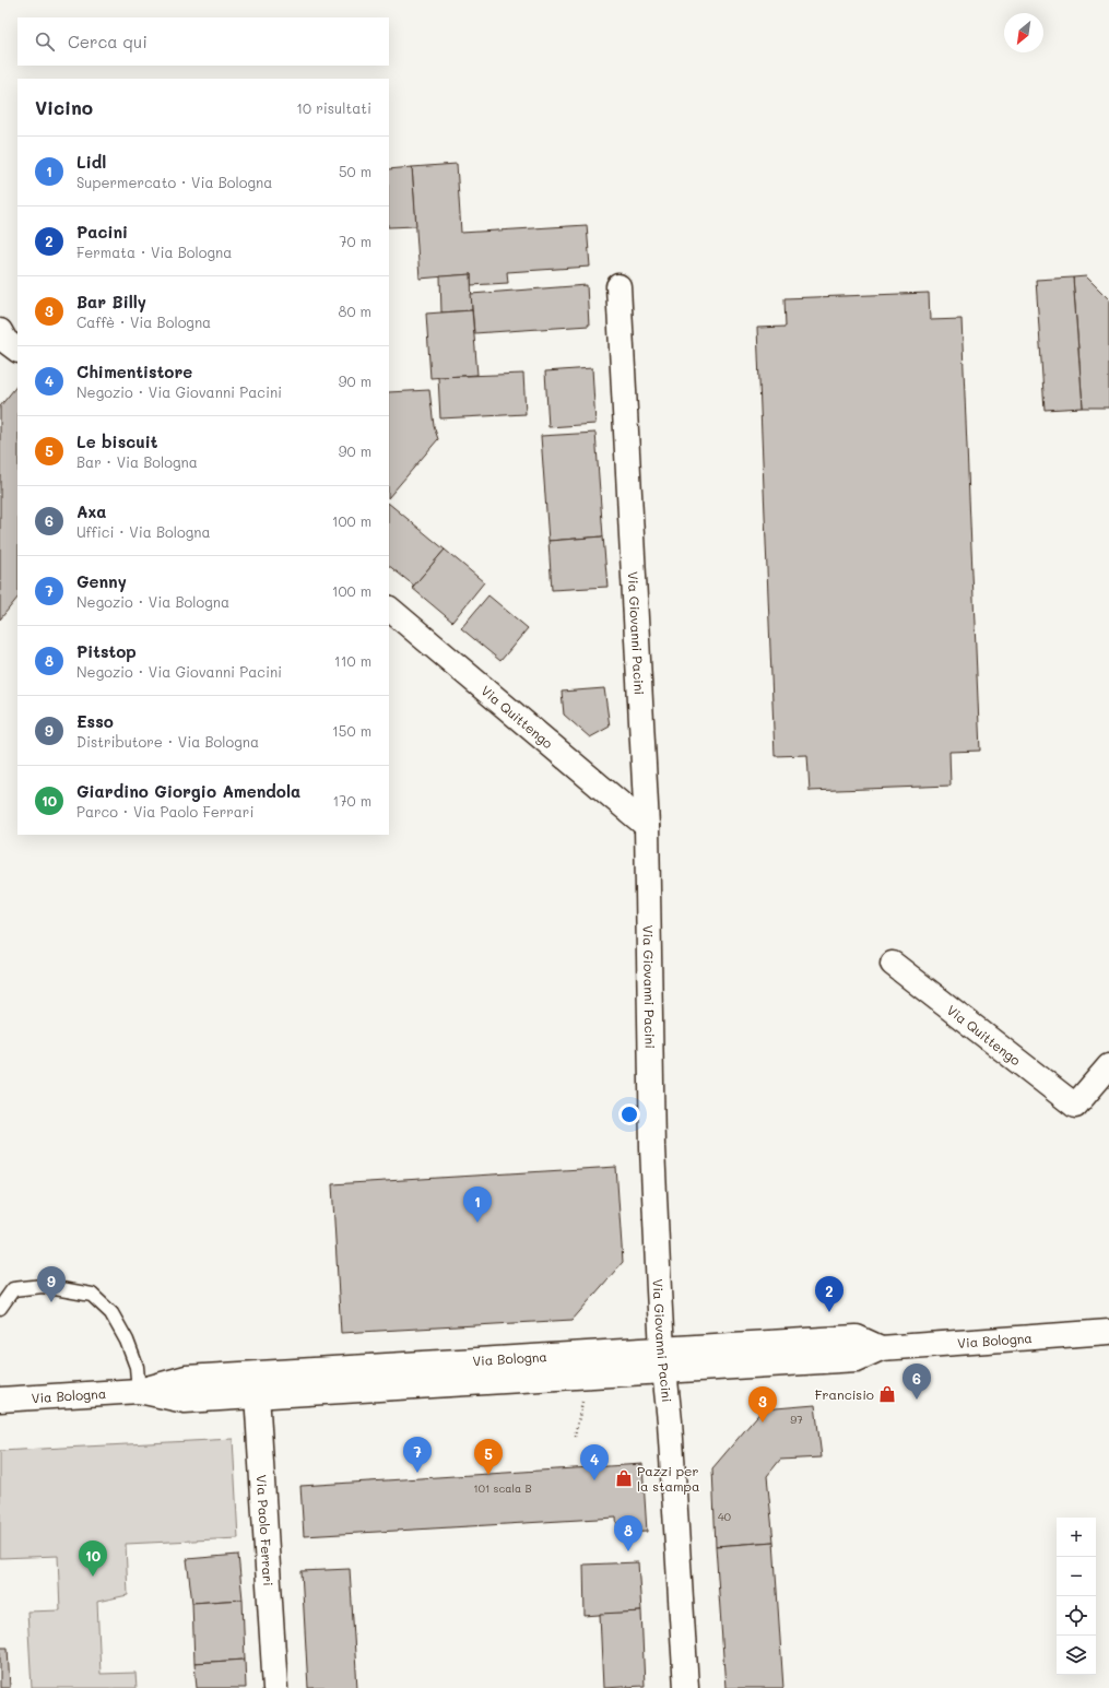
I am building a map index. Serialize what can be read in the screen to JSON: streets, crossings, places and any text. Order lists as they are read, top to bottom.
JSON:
{
  "streets": {
    "street": [
      "Via Giovanni Pacini",
      "Via Quittengo",
      "Via Bologna",
      "Via Paolo Ferrari"
    ]
  },
  "crossings": [
    ["Via Giovanni Pacini", "Via Quittengo"],
    ["Via Giovanni Pacini", "Via Bologna"],
    ["Via Bologna", "Via Paolo Ferrari"]
  ],
  "places": {
    "shop": ["Francisio", "Pazzi per la stampa"]
  },
  "house_numbers": ["97", "101 scala B", "40"],
  "north": "bottom left",
  "page": {
    "search": "Cerca qui",
    "heading": ["Vicino", "10 risultati"],
    "list": [
      {
        "mark": "1",
        "name": "Lidl",
        "note": "Supermercato · Via Bologna",
        "value": "50 m"
      },
      {
        "mark": "2",
        "name": "Pacini",
        "note": "Fermata · Via Bologna",
        "value": "70 m"
      },
      {
        "mark": "3",
        "name": "Bar Billy",
        "note": "Caffè · Via Bologna",
        "value": "80 m"
      },
      {
        "mark": "4",
        "name": "Chimentistore",
        "note": "Negozio · Via Giovanni Pacini",
        "value": "90 m"
      },
      {
        "mark": "5",
        "name": "Le biscuit",
        "note": "Bar · Via Bologna",
        "value": "90 m"
      },
      {
        "mark": "6",
        "name": "Axa",
        "note": "Uffici · Via Bologna",
        "value": "100 m"
      },
      {
        "mark": "7",
        "name": "Genny",
        "note": "Negozio · Via Bologna",
        "value": "100 m"
      },
      {
        "mark": "8",
        "name": "Pitstop",
        "note": "Negozio · Via Giovanni Pacini",
        "value": "110 m"
      },
      {
        "mark": "9",
        "name": "Esso",
        "note": "Distributore · Via Bologna",
        "value": "150 m"
      },
      {
        "mark": "10",
        "name": "Giardino Giorgio Amendola",
        "note": "Parco · Via Paolo Ferrari",
        "value": "170 m"
      }
    ],
    "pins": [
      "1",
      "9",
      "2",
      "6",
      "3",
      "7",
      "5",
      "4",
      "8",
      "10"
    ],
    "map_buttons": ["+", "−"]
  }
}
